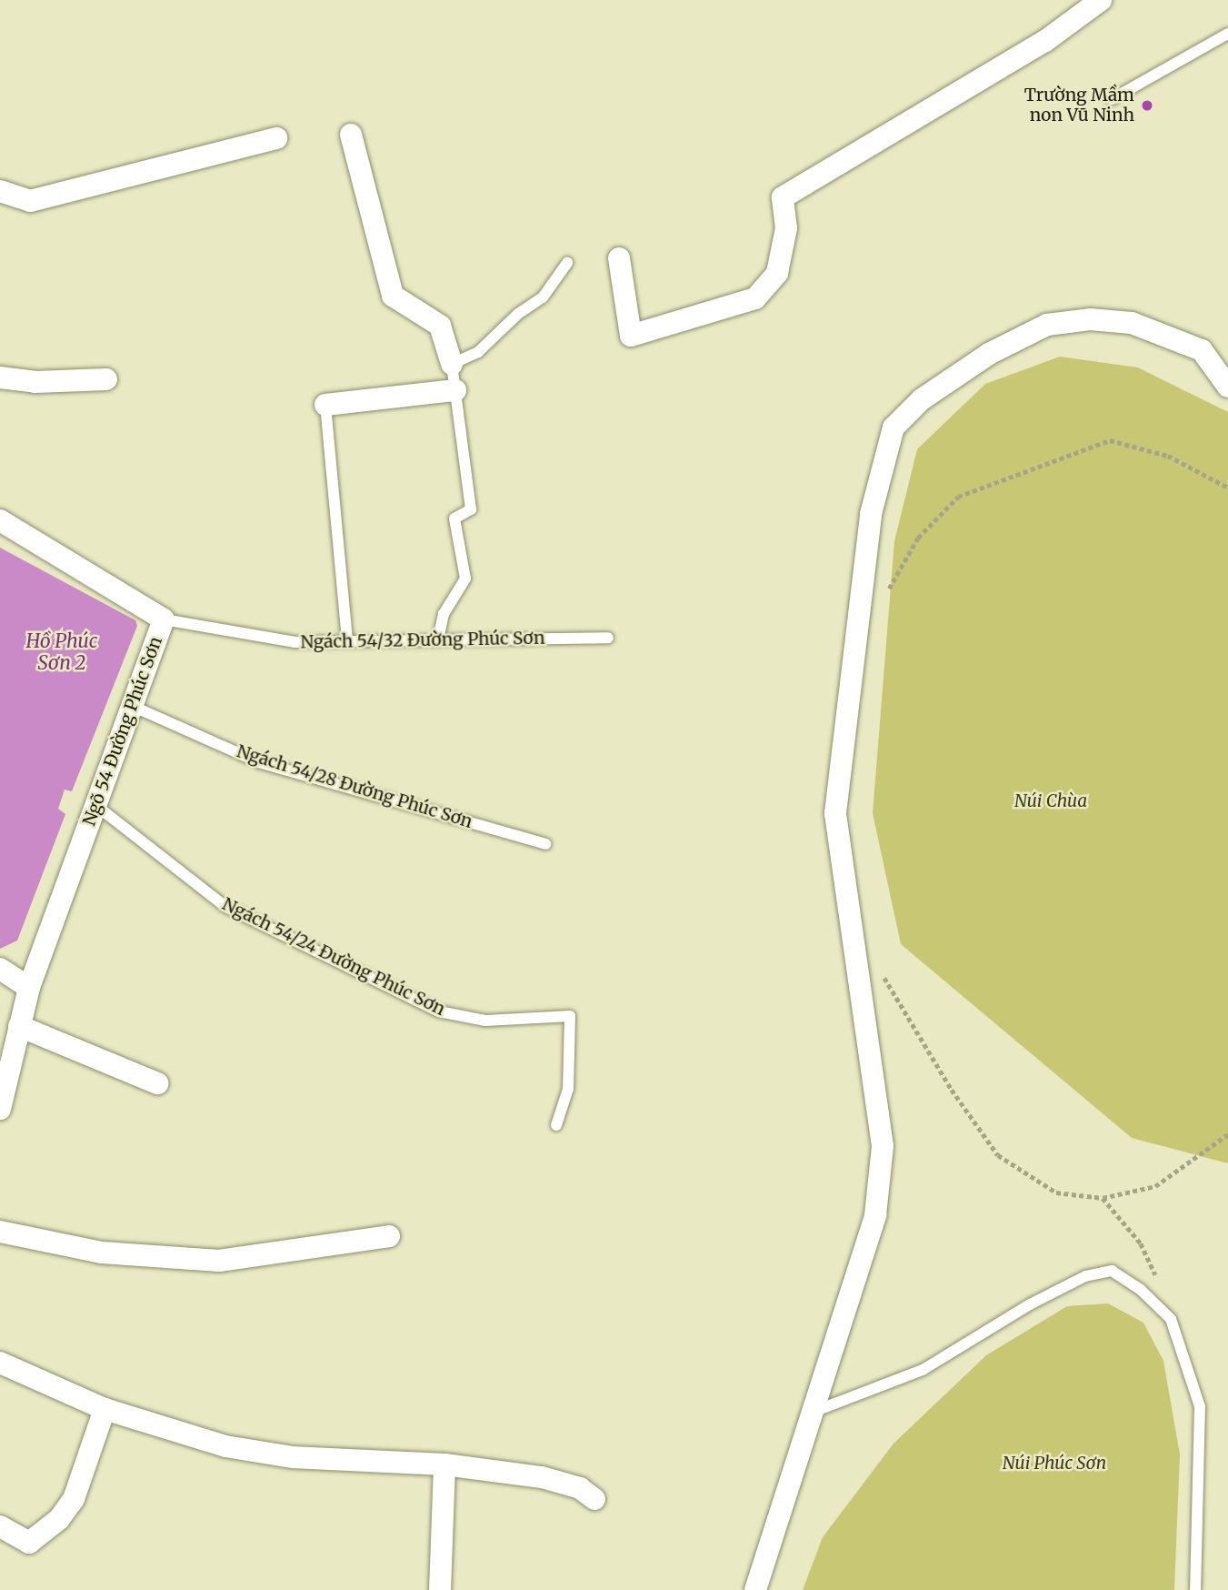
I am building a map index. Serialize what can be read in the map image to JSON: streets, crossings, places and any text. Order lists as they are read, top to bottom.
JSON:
{
  "streets": {
    "street": ["Ngõ 54 Đường Phúc Sơn"],
    "lane": ["Ngách 54/32 Đường Phúc Sơn", "Ngách 54/28 Đường Phúc Sơn", "Ngách 54/24 Đường Phúc Sơn"]
  },
  "crossings": [
    ["Ngách 54/32 Đường Phúc Sơn", "Ngõ 54 Đường Phúc Sơn"],
    ["Ngõ 54 Đường Phúc Sơn", "Ngách 54/28 Đường Phúc Sơn"],
    ["Ngõ 54 Đường Phúc Sơn", "Ngách 54/24 Đường Phúc Sơn"]
  ],
  "water": ["Hồ Phúc Sơn 2"],
  "parks": ["Núi Chùa", "Núi Phúc Sơn"],
  "places": ["Trường Mầm non Vũ Ninh"]
}
